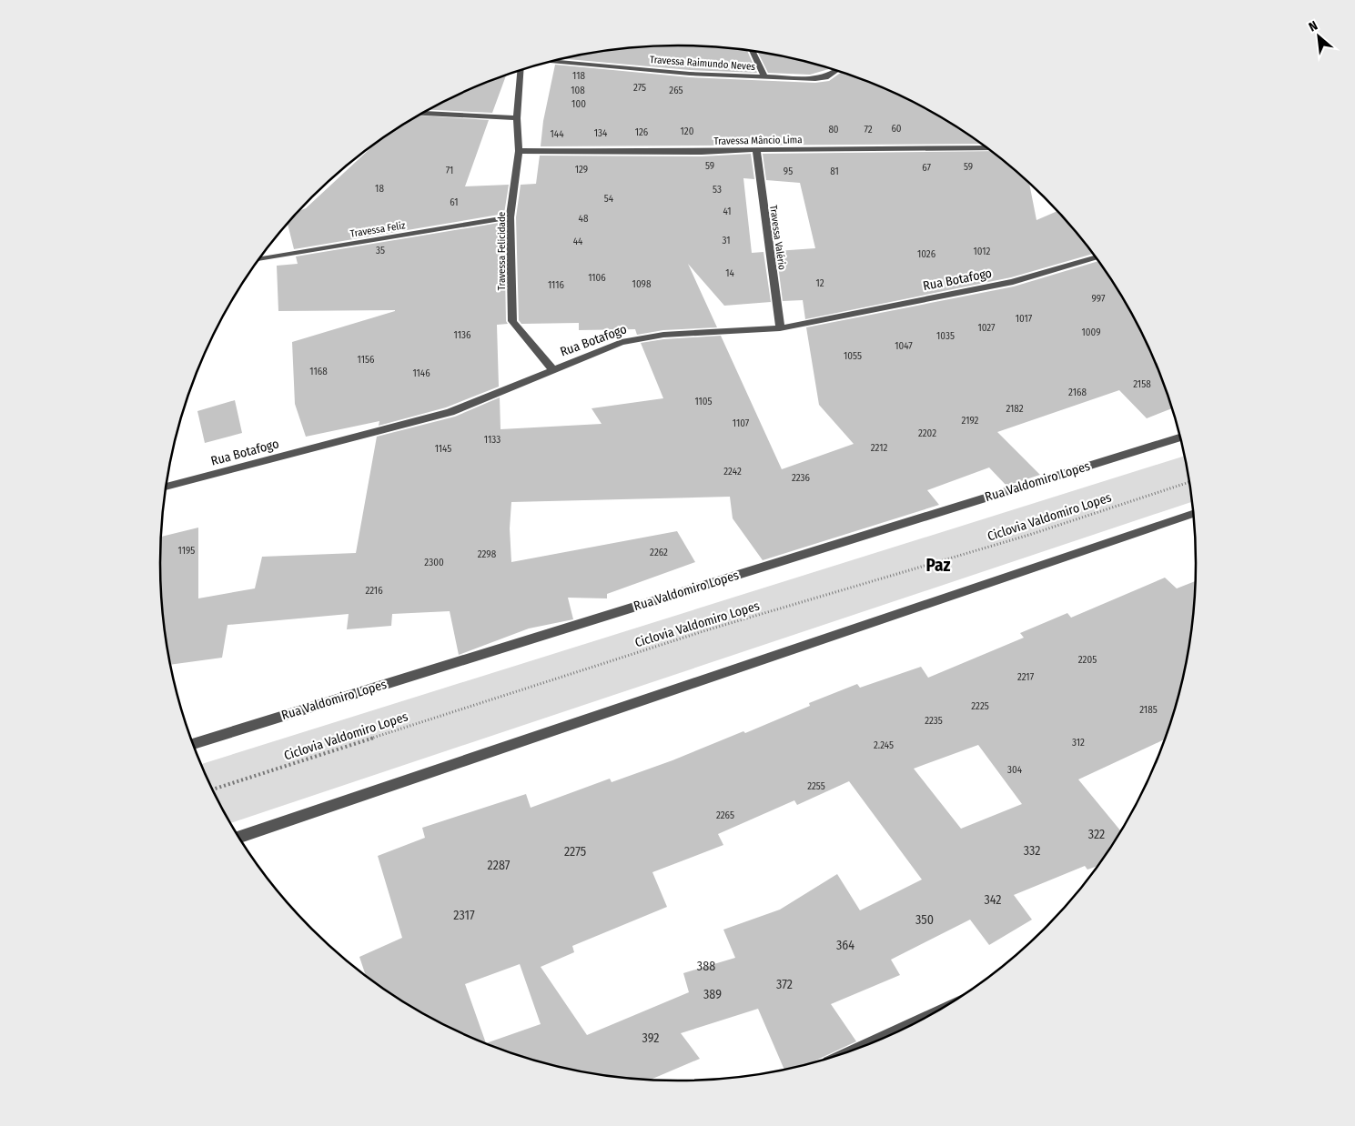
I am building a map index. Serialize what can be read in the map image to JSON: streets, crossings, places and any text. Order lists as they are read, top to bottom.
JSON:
{
  "streets": {
    "street": [
      "Travessa Raimundo Neves",
      "Travessa Mâncio Lima",
      "Travessa Feliz",
      "Travessa Valério",
      "Travessa Felicidade",
      "Rua Botafogo",
      "Rua Valdomiro Lopes"
    ],
    "path": ["Ciclovia Valdomiro Lopes"]
  },
  "crossings": [
    ["Travessa Mâncio Lima", "Travessa Valério"],
    ["Travessa Mâncio Lima", "Travessa Felicidade"],
    ["Travessa Feliz", "Travessa Felicidade"],
    ["Travessa Valério", "Rua Botafogo"],
    ["Travessa Felicidade", "Rua Botafogo"]
  ],
  "districts": ["Paz"],
  "house_numbers": [
    "118",
    "275",
    "108",
    "265",
    "100",
    "60",
    "80",
    "72",
    "120",
    "126",
    "134",
    "144",
    "59",
    "59",
    "67",
    "129",
    "71",
    "95",
    "81",
    "18",
    "53",
    "54",
    "61",
    "41",
    "48",
    "31",
    "44",
    "35",
    "1012",
    "1026",
    "14",
    "1106",
    "12",
    "1098",
    "1116",
    "997",
    "1017",
    "1027",
    "1009",
    "1136",
    "1035",
    "1047",
    "1055",
    "1156",
    "1168",
    "1146",
    "2158",
    "2168",
    "1105",
    "2182",
    "2192",
    "1107",
    "2202",
    "1133",
    "2212",
    "1145",
    "2242",
    "2236",
    "1195",
    "2262",
    "2298",
    "2300",
    "2216",
    "2205",
    "2217",
    "2225",
    "2185",
    "2235",
    "312",
    "2.245",
    "304",
    "2255",
    "2265",
    "322",
    "332",
    "2275",
    "2287",
    "342",
    "2317",
    "350",
    "364",
    "388",
    "372",
    "389",
    "392"
  ],
  "north": "top left"
}
